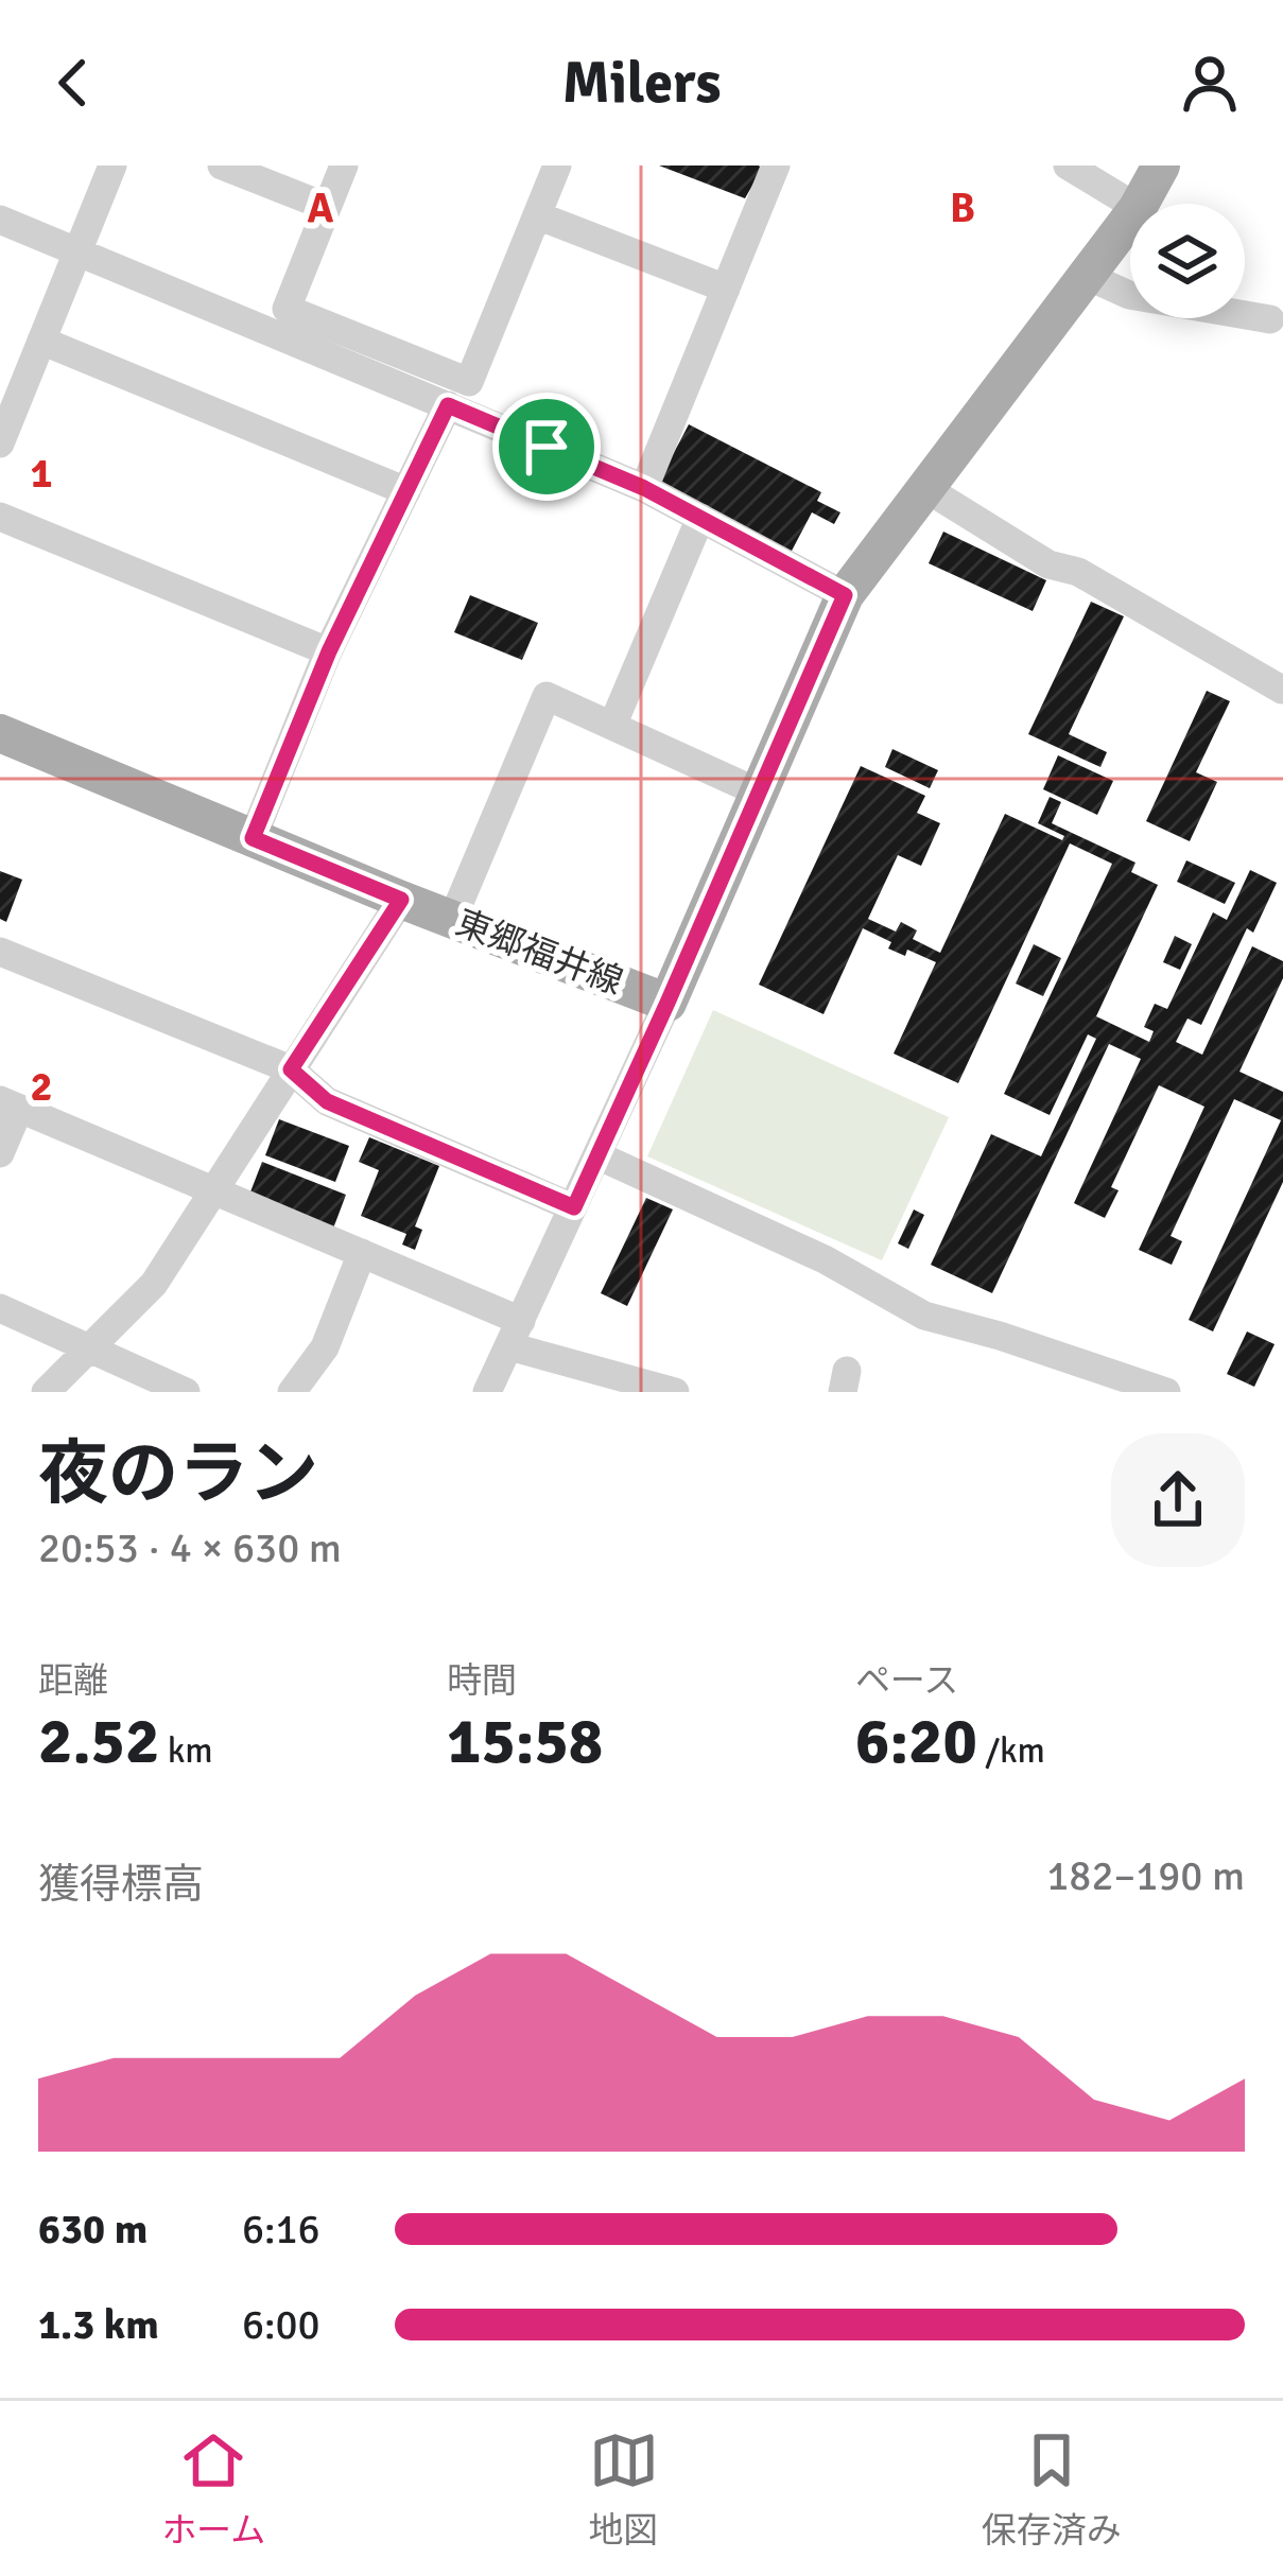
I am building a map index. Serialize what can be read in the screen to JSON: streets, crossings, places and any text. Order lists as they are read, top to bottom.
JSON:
{
  "streets": {
    "main road": ["東郷福井線"]
  },
  "page": {
    "header": "Milers",
    "heading": ["夜のラン", "20:53 · 4 × 630 m"],
    "stats": [
      ["距離", "2.52 km"],
      ["時間", "15:58"],
      ["ペース", "6:20 /km"]
    ],
    "chart": ["獲得標高", "182–190 m"],
    "list": [
      {
        "name": "630 m",
        "note": "6:16"
      },
      {
        "name": "1.3 km",
        "note": "6:00"
      }
    ],
    "tabs": ["ホーム", "地図", "保存済み"]
  },
  "grid": {
    "columns": ["A", "B"],
    "rows": ["1", "2"]
  }
}
